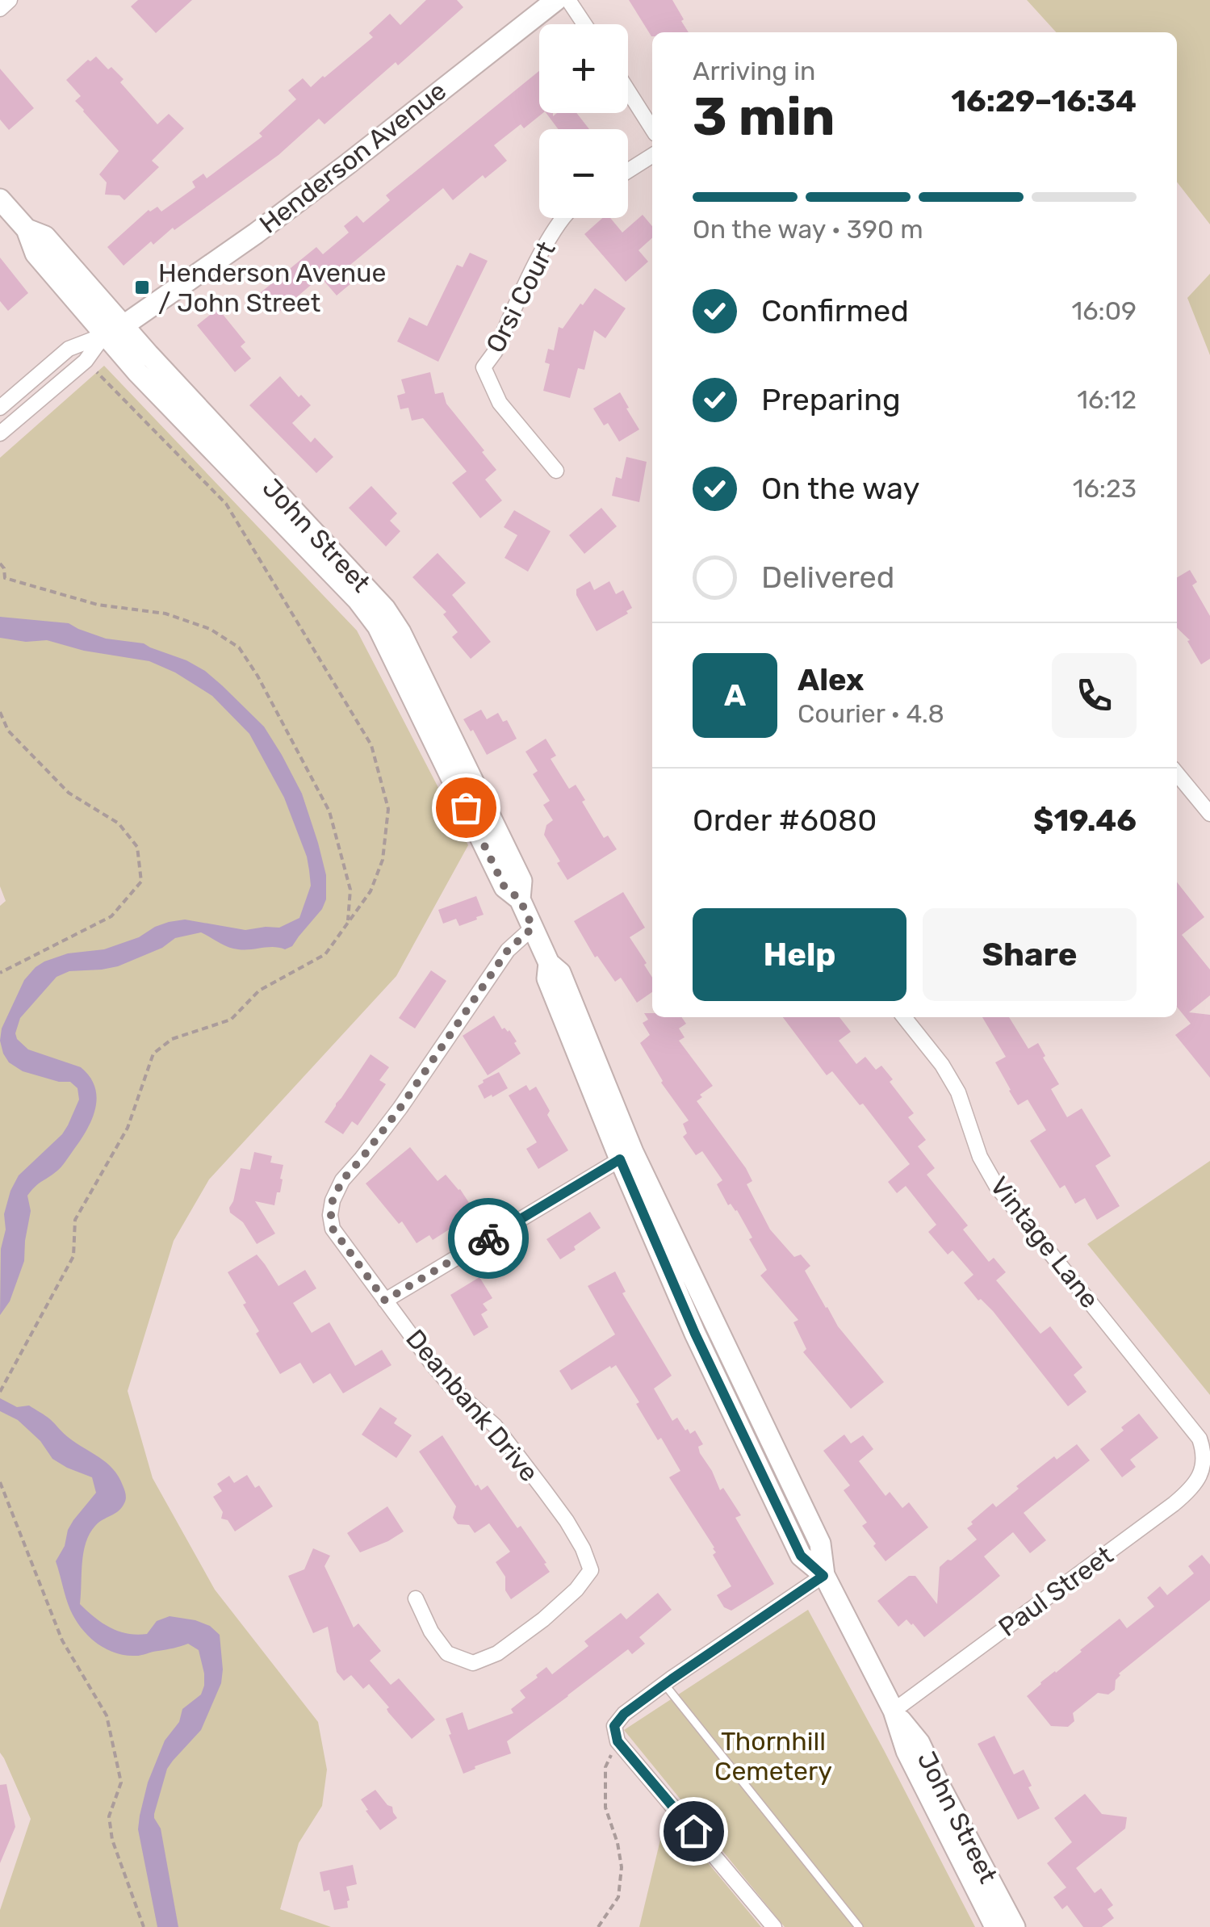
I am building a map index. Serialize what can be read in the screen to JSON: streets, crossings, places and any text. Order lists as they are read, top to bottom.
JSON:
{
  "streets": {
    "main road": ["Henderson Avenue", "John Street"],
    "street": [
      "Orsi Court",
      "Vintage Lane",
      "Deanbank Drive",
      "Paul Street"
    ]
  },
  "crossings": [
    ["Henderson Avenue", "John Street"],
    ["John Street", "Deanbank Drive"],
    ["John Street", "Paul Street"],
    ["Vintage Lane", "Paul Street"]
  ],
  "parks": ["Thornhill Cemetery"],
  "places": {
    "transit": ["Henderson Avenue / John Street"]
  },
  "page": {
    "map_buttons": ["+", "−"],
    "heading": ["3 min", "Arriving in", "16:29–16:34"],
    "panel": [
      "Alex",
      "Courier · 4.8",
      "Order #6080",
      "$19.46"
    ],
    "bar": "On the way · 390 m",
    "list": [
      ["Confirmed", "16:09"],
      ["Preparing", "16:12"],
      ["On the way", "16:23"],
      "Delivered"
    ],
    "round": "A",
    "buttons": ["Help", "Share"]
  }
}
